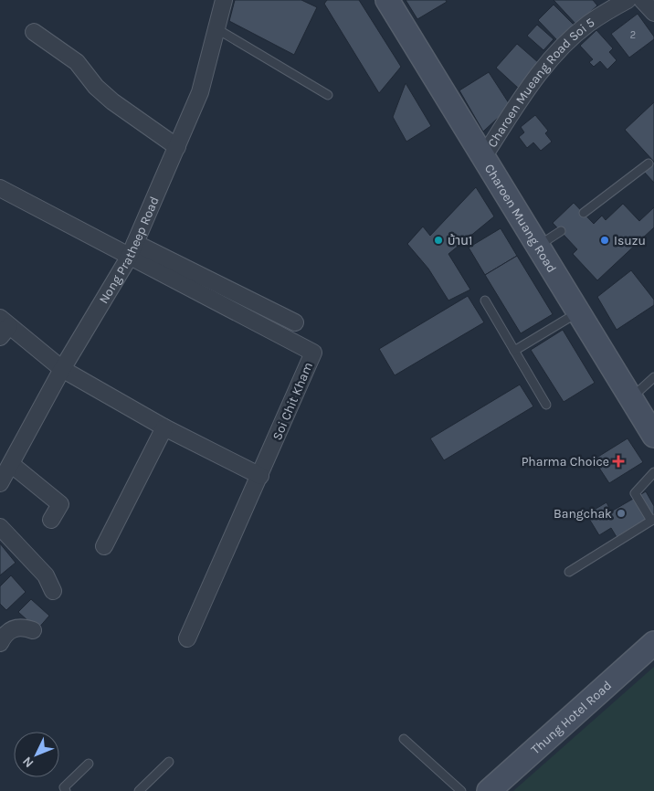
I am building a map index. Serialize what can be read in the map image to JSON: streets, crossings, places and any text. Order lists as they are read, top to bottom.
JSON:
{
  "streets": {
    "main road": ["Charoen Muang Road", "Thung Hotel Road"],
    "street": ["Charoen Mueang Road Soi 5", "Nong Pratheep Road", "Soi Chit Kham"]
  },
  "crossings": [
    ["Charoen Mueang Road Soi 5", "Charoen Muang Road"],
    ["Nong Pratheep Road", "Soi Chit Kham"]
  ],
  "places": {
    "other": ["บ้าน1", "Isuzu", "Bangchak"],
    "health": ["Pharma Choice"]
  },
  "house_numbers": ["2"],
  "north": "bottom left"
}
